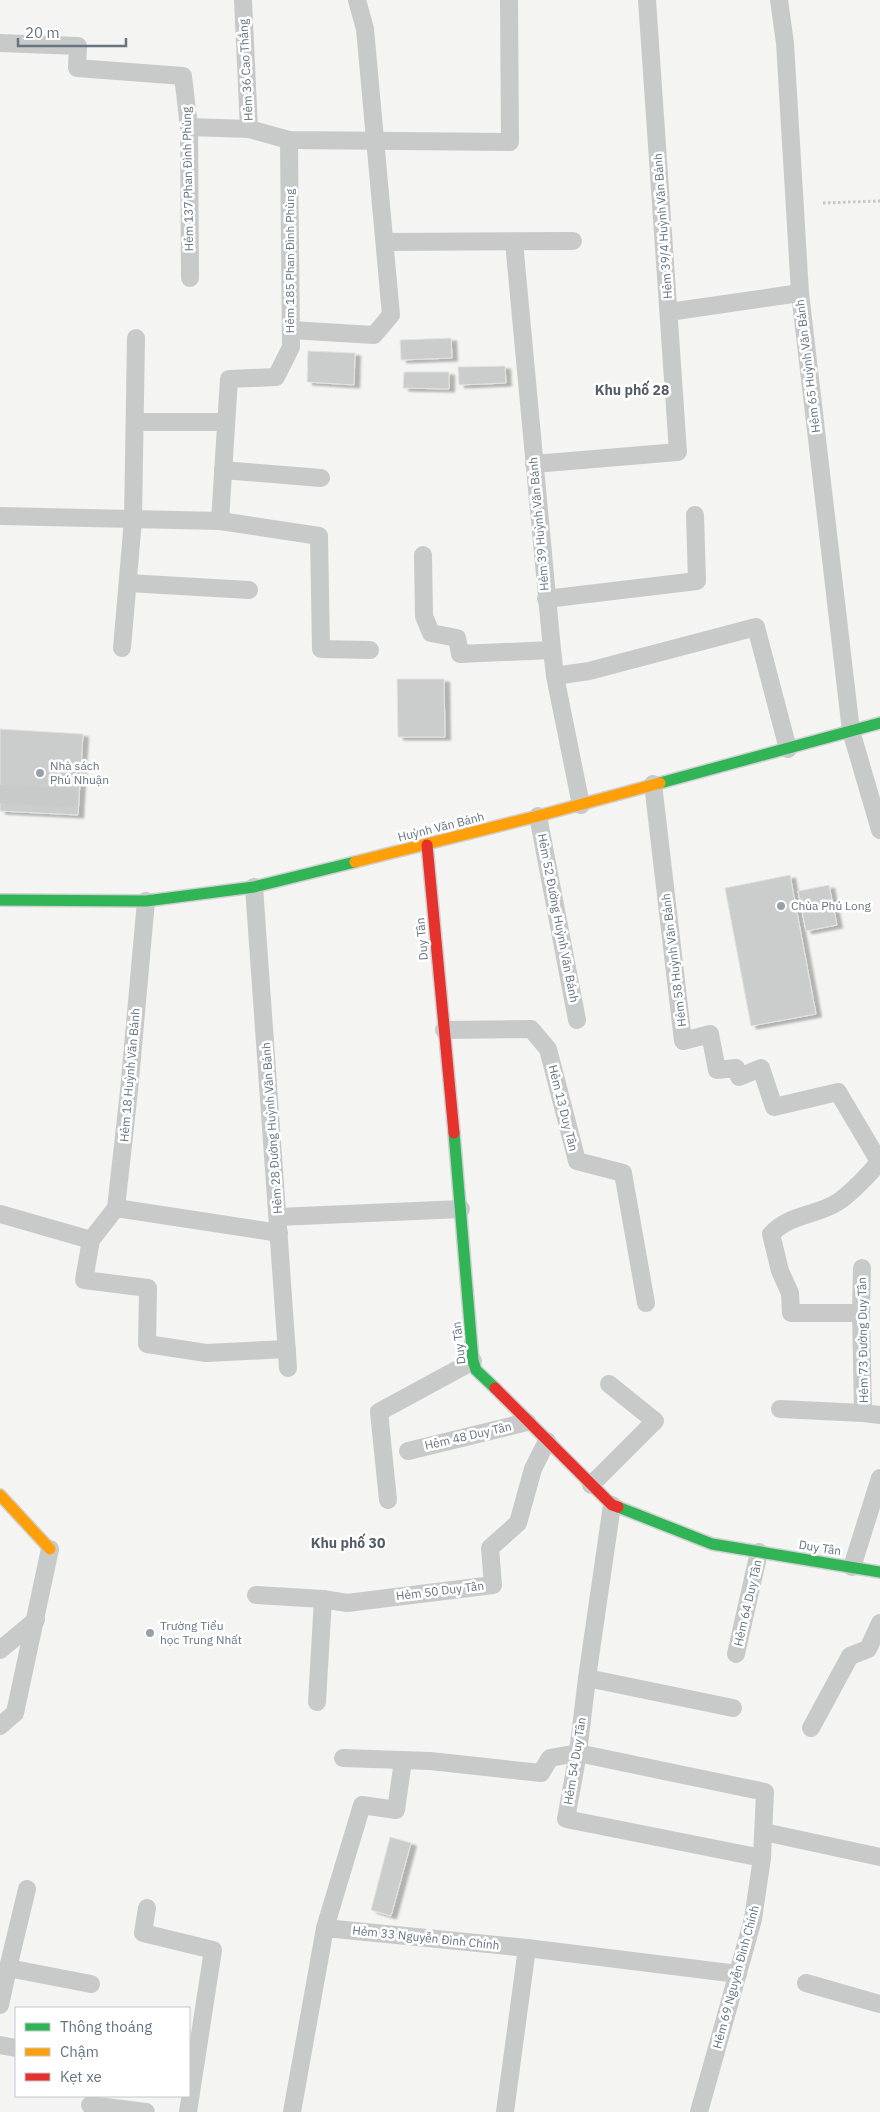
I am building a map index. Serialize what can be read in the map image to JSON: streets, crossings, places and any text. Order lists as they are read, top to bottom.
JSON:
{
  "streets": {
    "street": ["Huỳnh Văn Bánh", "Duy Tân"],
    "lane": [
      "Hẻm 36 Cao Thắng",
      "Hẻm 137 Phan Đình Phùng",
      "Hẻm 39/4 Huỳnh Văn Bánh",
      "Hẻm 185 Phan Đình Phùng",
      "Hẻm 65 Huỳnh Văn Bánh",
      "Hẻm 39 Huỳnh Văn Bánh",
      "Hẻm 52 Đường Huỳnh Văn Bánh",
      "Hẻm 58 Huỳnh Văn Bánh",
      "Hẻm 18 Huỳnh Văn Bánh",
      "Hẻm 13 Duy Tân",
      "Hẻm 28 Đường Huỳnh Văn Bánh",
      "Hẻm 73 Đường Duy Tân",
      "Hẻm 48 Duy Tân",
      "Hẻm 50 Duy Tân",
      "Hẻm 64 Duy Tân",
      "Hẻm 54 Duy Tân",
      "Hẻm 33 Nguyễn Đình Chính",
      "Hẻm 69 Nguyễn Đình Chính"
    ]
  },
  "crossings": [
    ["Hẻm 36 Cao Thắng", "Hẻm 185 Phan Đình Phùng"],
    ["Hẻm 39/4 Huỳnh Văn Bánh", "Hẻm 39 Huỳnh Văn Bánh"],
    ["Hẻm 65 Huỳnh Văn Bánh", "Huỳnh Văn Bánh"],
    ["Hẻm 39 Huỳnh Văn Bánh", "Huỳnh Văn Bánh"],
    ["Huỳnh Văn Bánh", "Hẻm 52 Đường Huỳnh Văn Bánh"],
    ["Huỳnh Văn Bánh", "Duy Tân"],
    ["Huỳnh Văn Bánh", "Hẻm 58 Huỳnh Văn Bánh"],
    ["Huỳnh Văn Bánh", "Hẻm 18 Huỳnh Văn Bánh"],
    ["Huỳnh Văn Bánh", "Hẻm 28 Đường Huỳnh Văn Bánh"],
    ["Duy Tân", "Hẻm 13 Duy Tân"],
    ["Duy Tân", "Hẻm 48 Duy Tân"],
    ["Duy Tân", "Hẻm 50 Duy Tân"],
    ["Duy Tân", "Hẻm 64 Duy Tân"],
    ["Duy Tân", "Hẻm 54 Duy Tân"],
    ["Hẻm 54 Duy Tân", "Hẻm 69 Nguyễn Đình Chính"],
    ["Hẻm 33 Nguyễn Đình Chính", "Hẻm 69 Nguyễn Đình Chính"]
  ],
  "districts": ["Khu phố 28", "Khu phố 30"],
  "places": ["Nhà sách Phú Nhuận", "Chùa Phú Long", "Trường Tiểu học Trung Nhất"],
  "legend": ["Thông thoáng", "Chậm", "Kẹt xe"],
  "scale_bar": "20 m"
}
